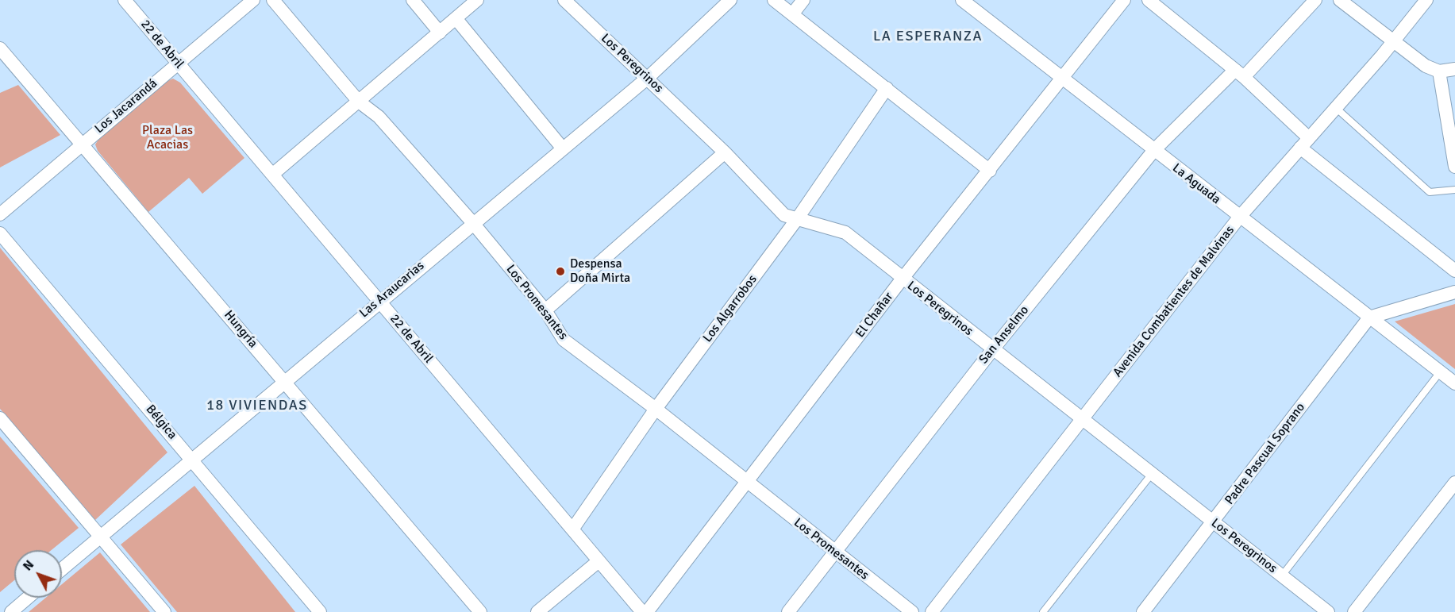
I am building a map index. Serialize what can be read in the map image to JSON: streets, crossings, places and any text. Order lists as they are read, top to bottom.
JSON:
{
  "streets": {
    "street": [
      "22 de Abril",
      "Los Peregrinos",
      "Los Jacarandá",
      "La Aguada",
      "Las Araucarias",
      "Avenida Combatientes de Malvinas",
      "Los Promesantes",
      "Los Algarrobos",
      "El Chañar",
      "Hungría",
      "San Anselmo",
      "Bélgica",
      "Padre Pascual Soprano"
    ]
  },
  "crossings": [
    ["22 de Abril", "Los Jacarandá"],
    ["22 de Abril", "Las Araucarias"],
    ["22 de Abril", "Los Algarrobos"],
    ["Los Peregrinos", "Las Araucarias"],
    ["Los Peregrinos", "Avenida Combatientes de Malvinas"],
    ["Los Peregrinos", "Los Algarrobos"],
    ["Los Peregrinos", "El Chañar"],
    ["Los Peregrinos", "San Anselmo"],
    ["Los Peregrinos", "Padre Pascual Soprano"],
    ["Los Jacarandá", "Hungría"],
    ["La Aguada", "Avenida Combatientes de Malvinas"],
    ["La Aguada", "El Chañar"],
    ["La Aguada", "San Anselmo"],
    ["La Aguada", "Padre Pascual Soprano"],
    ["Las Araucarias", "Los Promesantes"],
    ["Las Araucarias", "Hungría"],
    ["Las Araucarias", "Bélgica"],
    ["Los Promesantes", "Los Algarrobos"],
    ["Los Promesantes", "El Chañar"],
    ["Los Promesantes", "San Anselmo"]
  ],
  "districts": ["LA ESPERANZA", "18 VIVIENDAS"],
  "parks": ["Plaza Las Acacias"],
  "places": ["Despensa Doña Mirta"],
  "north": "top left"
}
